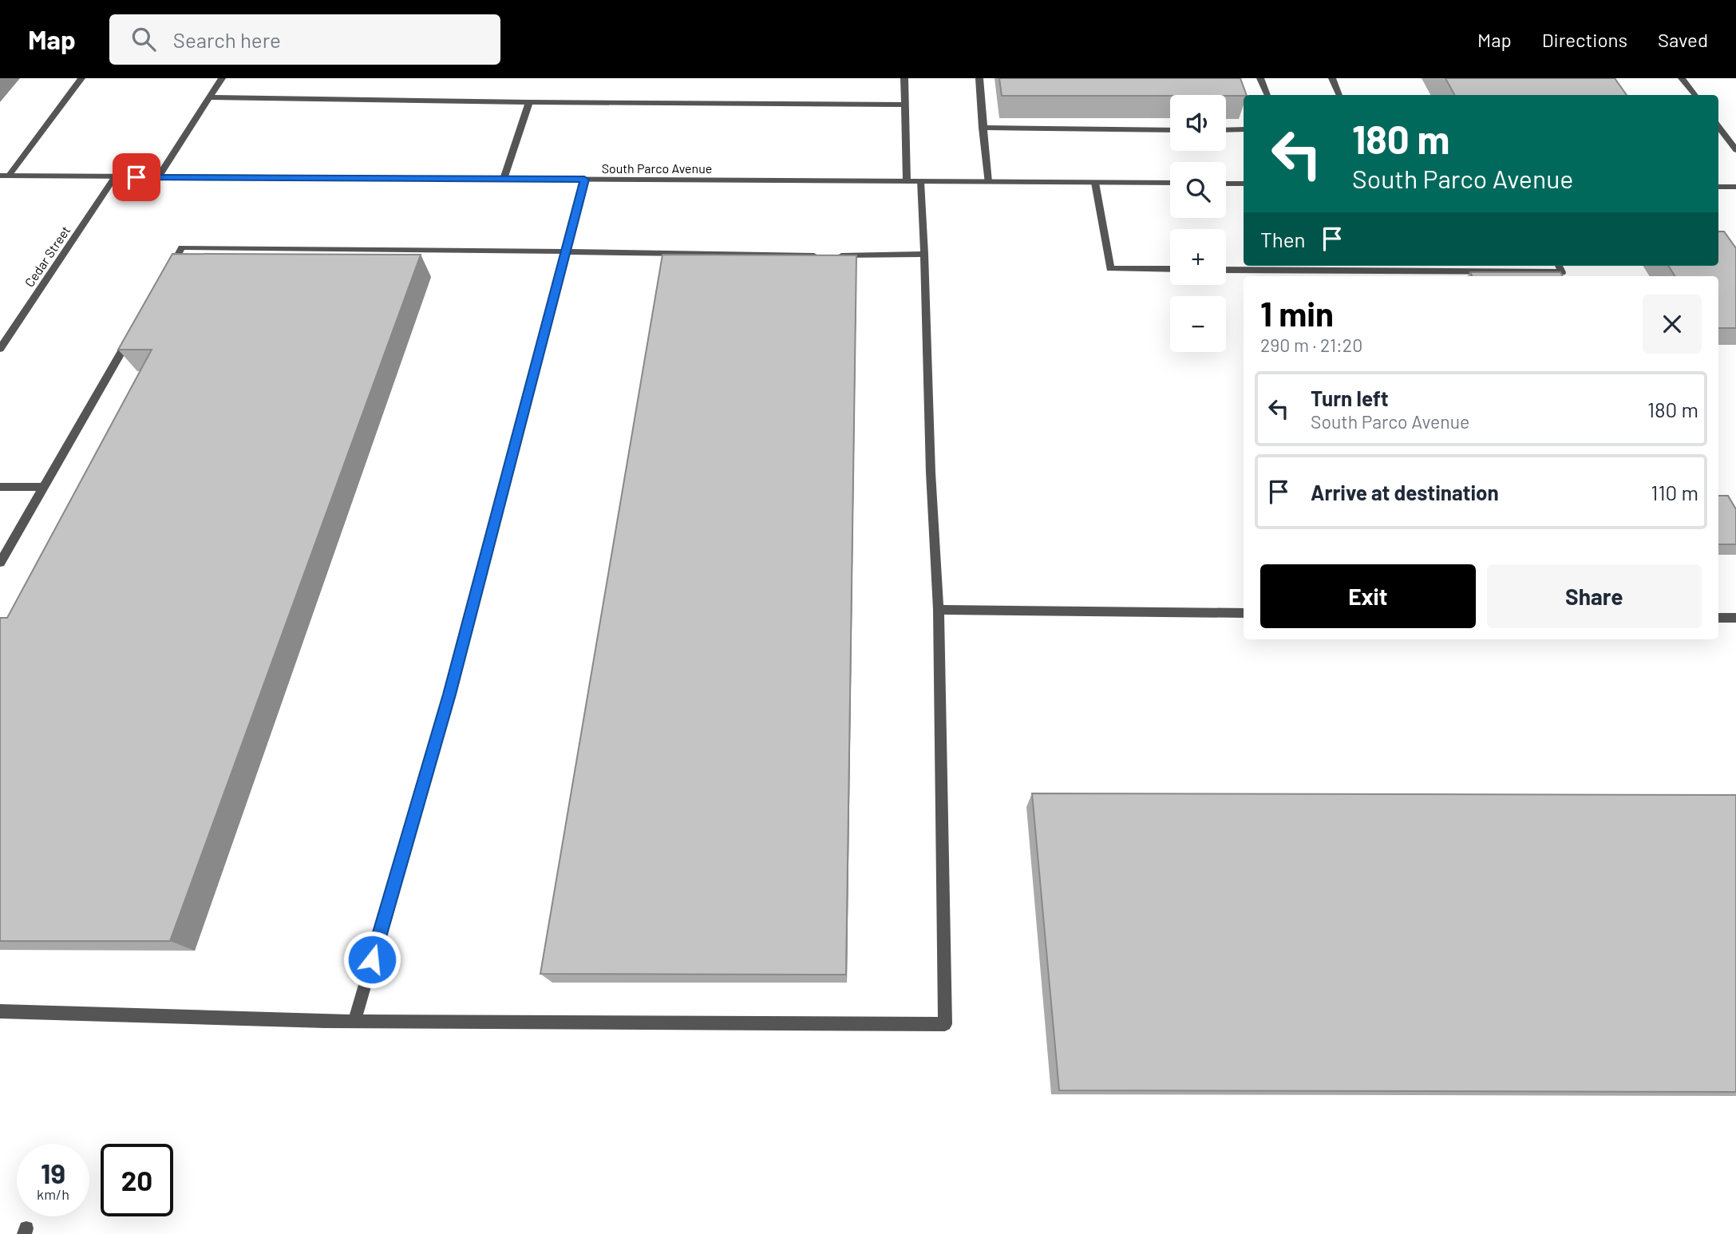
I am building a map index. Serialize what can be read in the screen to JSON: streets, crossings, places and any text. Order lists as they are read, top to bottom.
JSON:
{
  "streets": {
    "street": ["South Parco Avenue", "Cedar Street"]
  },
  "crossings": [
    ["South Parco Avenue", "Cedar Street"]
  ],
  "page": {
    "header": "Map",
    "search": "Search here",
    "nav": ["Map", "Directions", "Saved"],
    "map_buttons": ["+", "−"],
    "turn": ["180 m", "South Parco Avenue"],
    "then": "Then",
    "heading": ["1 min", "290 m · 21:20"],
    "list": [
      {
        "name": "Turn left",
        "note": "South Parco Avenue",
        "value": "180 m"
      },
      {
        "name": "Arrive at destination",
        "value": "110 m"
      }
    ],
    "buttons": ["Exit", "Share"],
    "speed": "19 km/h",
    "limit": "20"
  }
}
